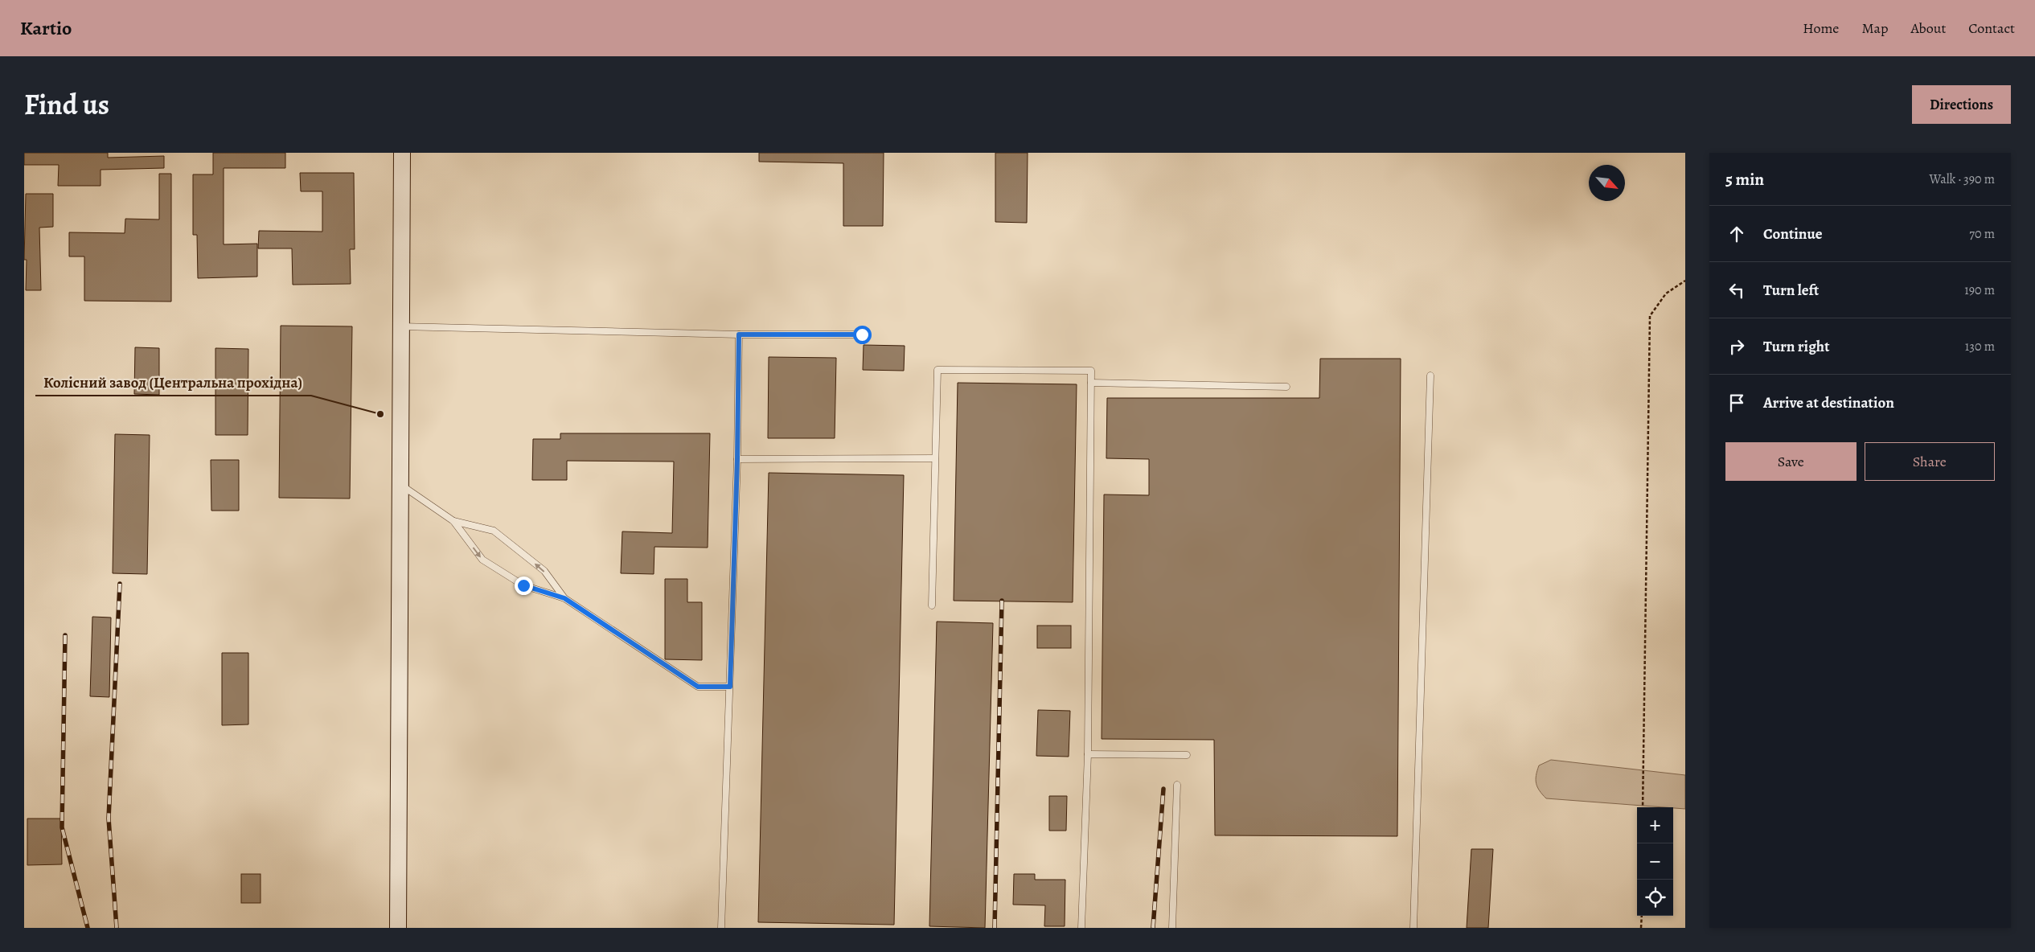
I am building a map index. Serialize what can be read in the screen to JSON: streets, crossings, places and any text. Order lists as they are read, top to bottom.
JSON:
{
  "places": ["Колісний завод (Центральна прохідна)"],
  "north": "bottom right",
  "page": {
    "header": "Kartio",
    "nav": [
      "Home",
      "Map",
      "About",
      "Contact"
    ],
    "title": "Find us",
    "buttons": [
      "Directions",
      ["Save", "Share"]
    ],
    "heading": ["5 min", "Walk · 390 m"],
    "list": [
      ["Continue", "70 m"],
      ["Turn left", "190 m"],
      ["Turn right", "130 m"],
      "Arrive at destination"
    ],
    "map_buttons": ["+", "−"]
  }
}
